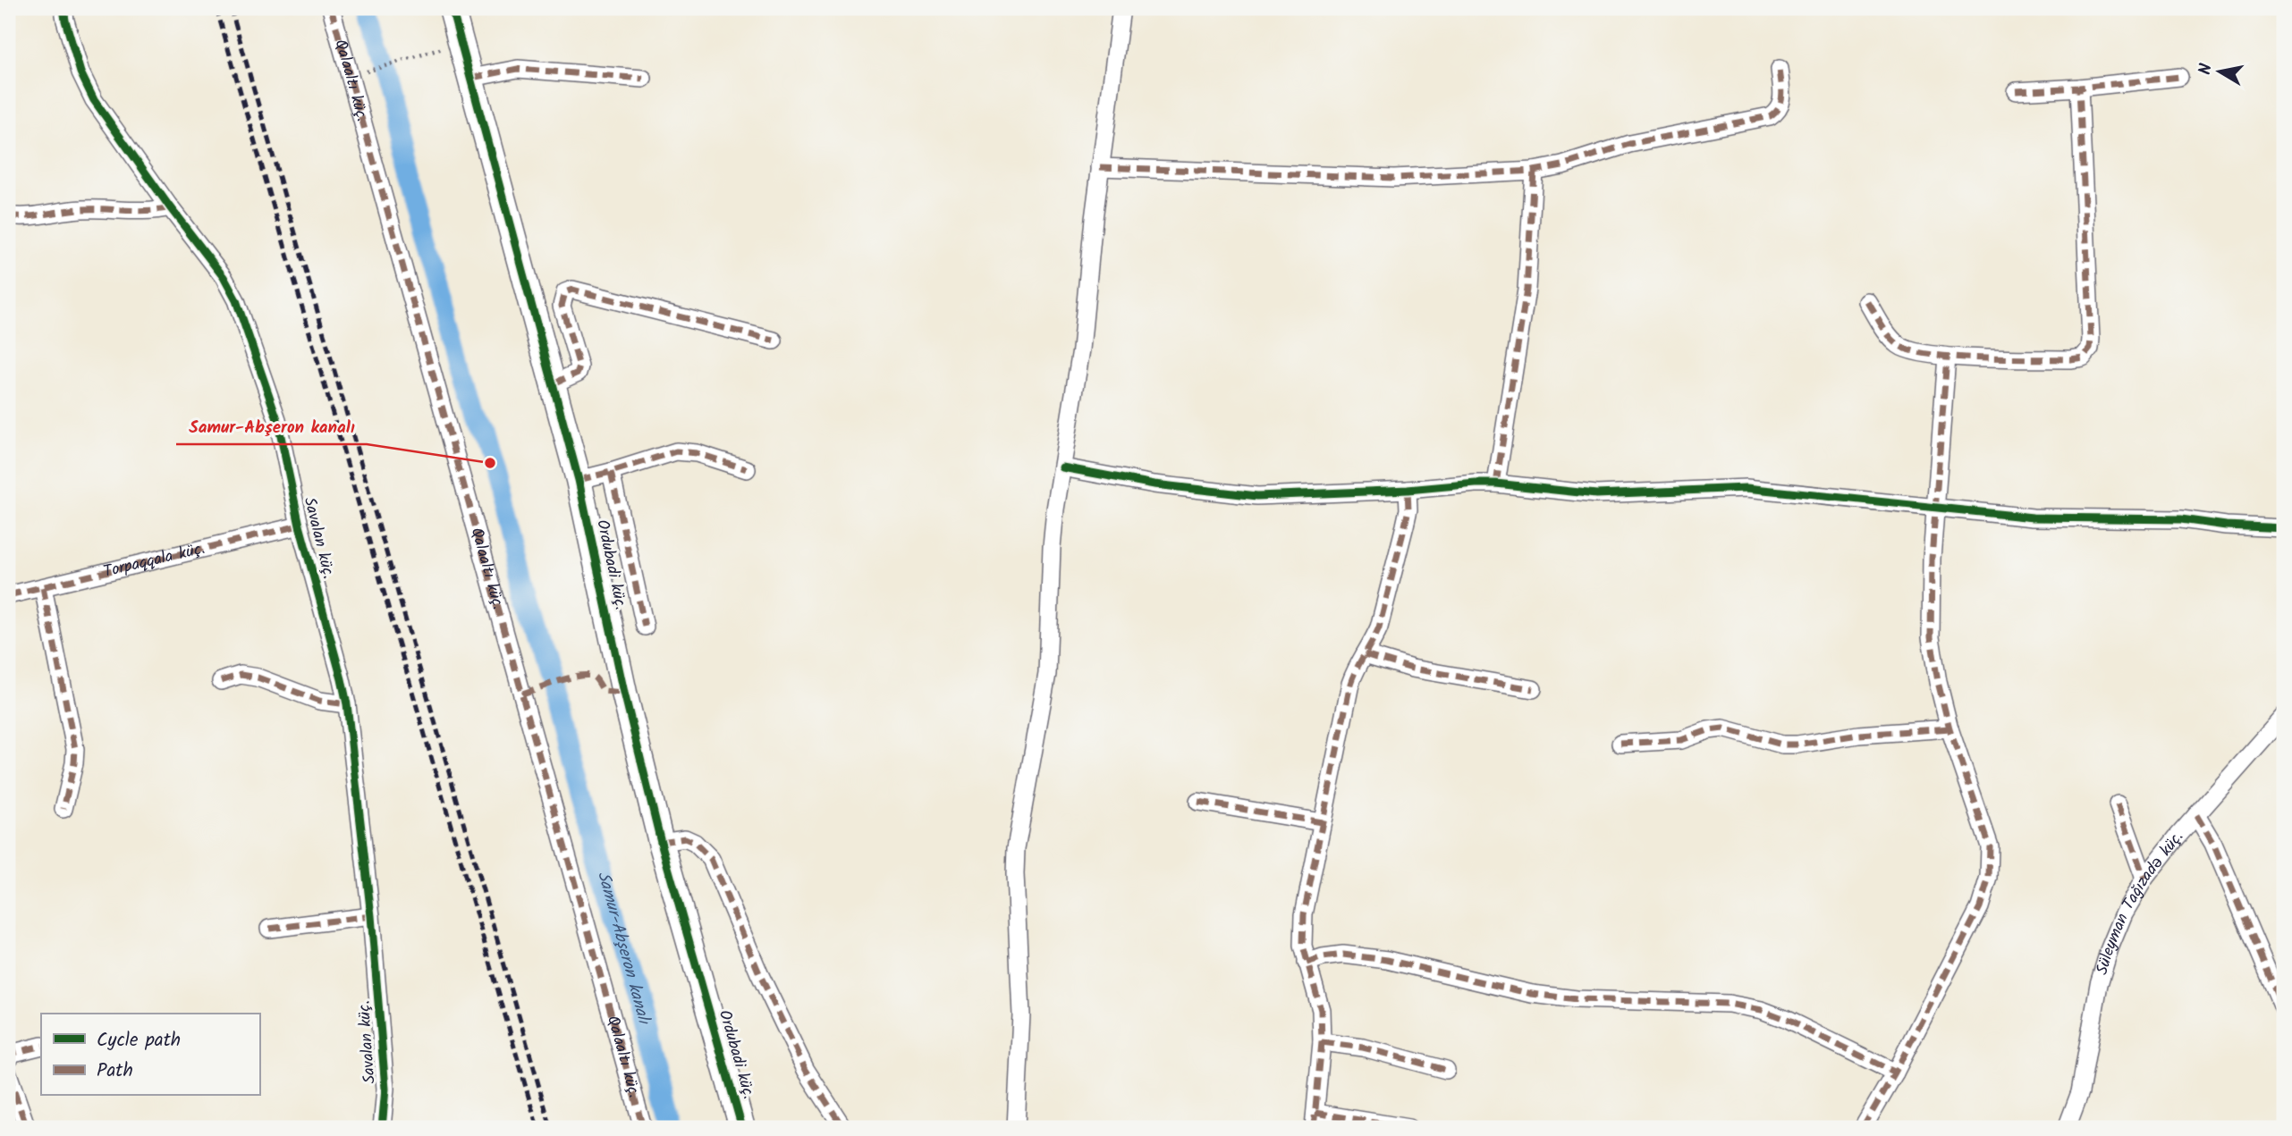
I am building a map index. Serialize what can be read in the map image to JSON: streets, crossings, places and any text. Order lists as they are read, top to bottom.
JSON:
{
  "streets": {
    "street": [
      "Qalaaltı küç.",
      "Savalan küç.",
      "Torpaqqala küç.",
      "Ordubadi küç.",
      "Süleyman Tağızadə küç."
    ]
  },
  "crossings": [
    ["Savalan küç.", "Torpaqqala küç."]
  ],
  "water": ["Samur-Abşeron kanalı"],
  "places": ["Samur-Abşeron kanalı"],
  "legend": ["Cycle path", "Path"],
  "north": "left"
}
